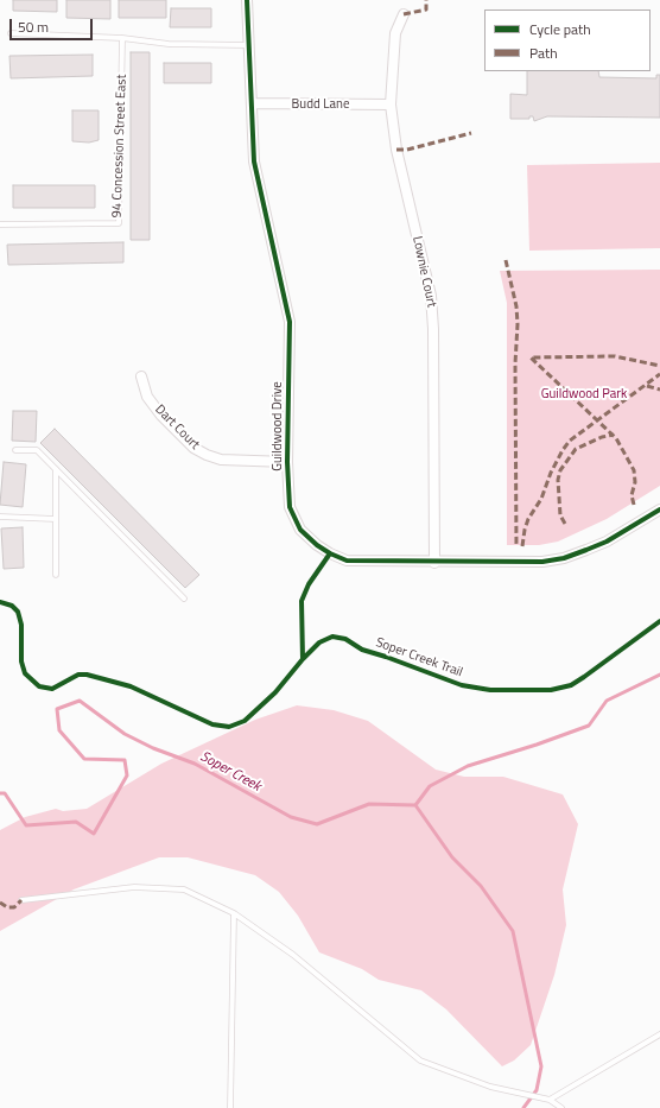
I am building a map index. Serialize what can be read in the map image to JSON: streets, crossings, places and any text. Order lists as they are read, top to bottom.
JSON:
{
  "streets": {
    "street": [
      "Budd Lane",
      "Lownie Court",
      "Guildwood Drive",
      "Dart Court"
    ],
    "lane": ["94 Concession Street East"],
    "cycle path": ["Soper Creek Trail"]
  },
  "crossings": [
    ["Budd Lane", "Lownie Court"],
    ["Budd Lane", "Guildwood Drive"],
    ["Lownie Court", "Guildwood Drive"],
    ["Guildwood Drive", "Dart Court"]
  ],
  "water": ["Soper Creek"],
  "parks": ["Guildwood Park"],
  "legend": ["Cycle path", "Path"],
  "scale_bar": "50 m"
}
